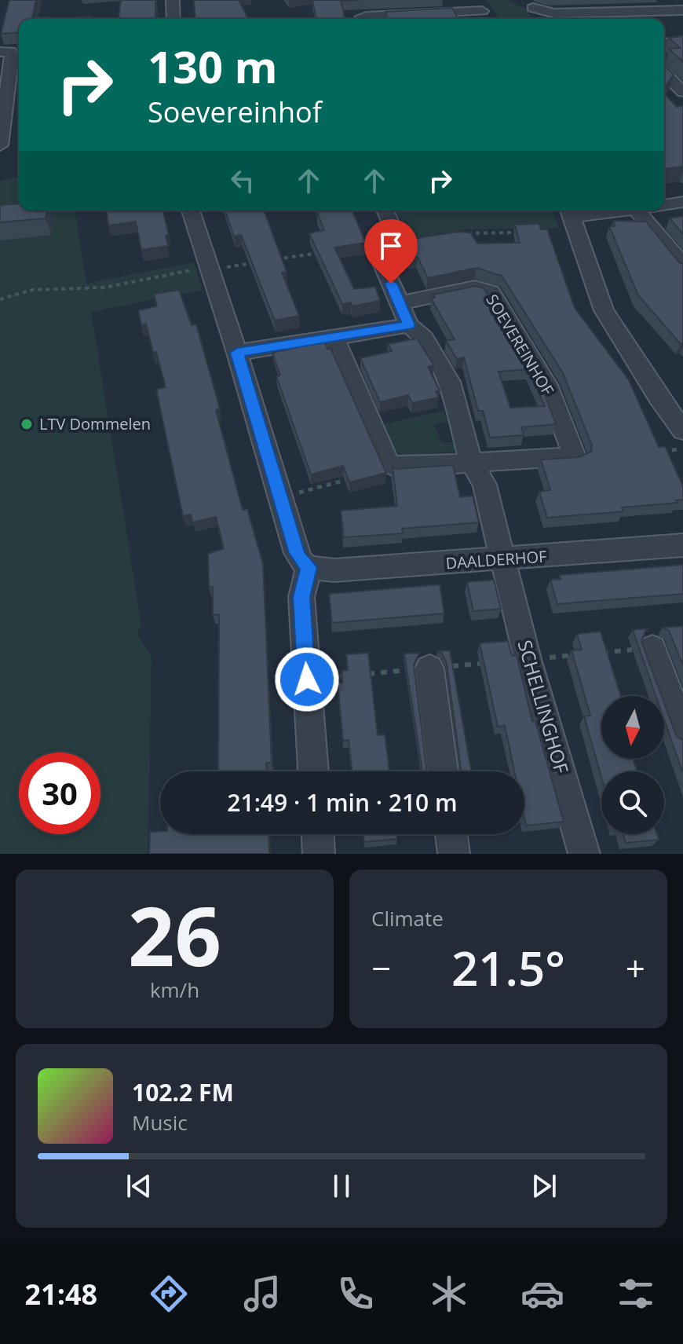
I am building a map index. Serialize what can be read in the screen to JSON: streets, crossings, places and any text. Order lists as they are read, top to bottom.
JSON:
{
  "streets": {
    "street": ["SOEVEREINHOF", "DAALDERHOF", "SCHELLINGHOF"]
  },
  "crossings": [
    ["DAALDERHOF", "SCHELLINGHOF"]
  ],
  "places": ["LTV Dommelen"],
  "north": "bottom",
  "page": {
    "turn": ["130 m", "Soevereinhof"],
    "limit": "30",
    "trip": "21:49 · 1 min · 210 m",
    "tile": [
      ["26", "km/h"],
      "Climate"
    ],
    "heat": ["−", "21.5°", "+"],
    "song": ["102.2 FM", "Music"],
    "tabs": "21:48"
  }
}
